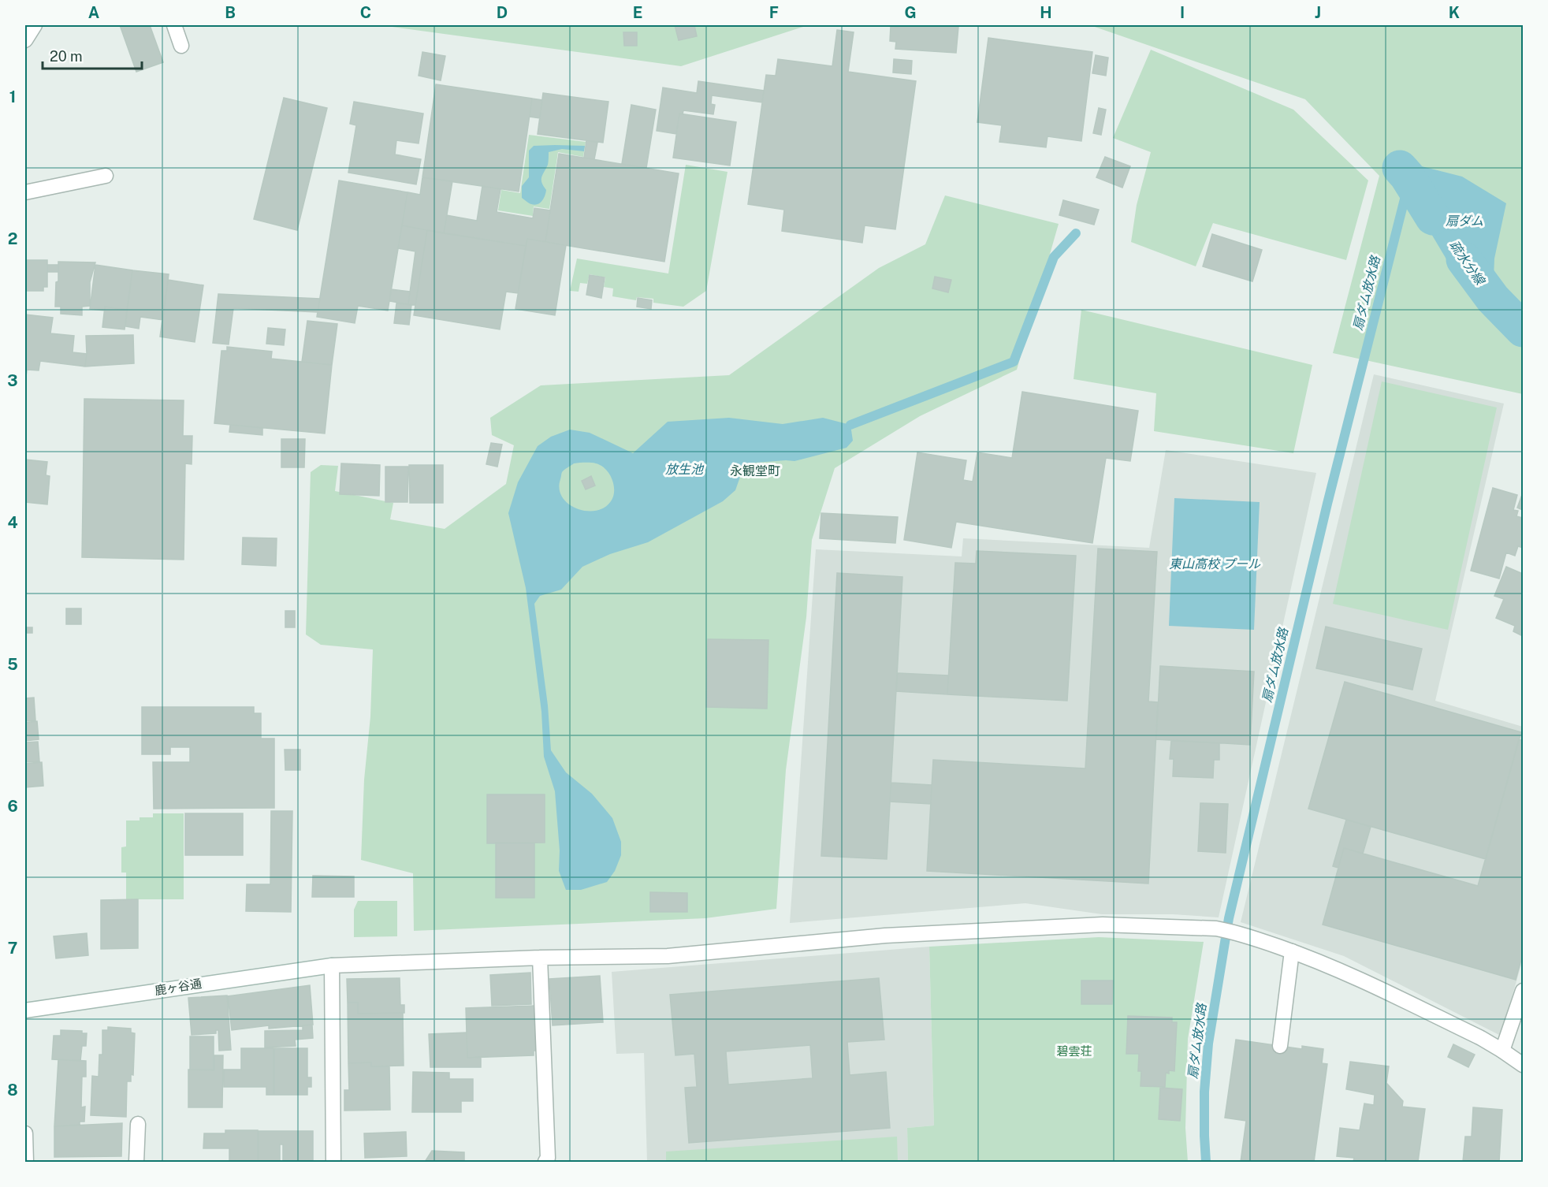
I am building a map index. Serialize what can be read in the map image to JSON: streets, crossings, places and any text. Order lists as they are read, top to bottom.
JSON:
{
  "streets": {
    "street": ["鹿ヶ谷通"]
  },
  "districts": ["永観堂町"],
  "water": [
    "扇ダム",
    "疏水分線",
    "扇ダム放水路",
    "放生池",
    "東山高校 プール"
  ],
  "parks": ["碧雲荘"],
  "scale_bar": "20 m",
  "grid": {
    "columns": [
      "A",
      "B",
      "C",
      "D",
      "E",
      "F",
      "G",
      "H",
      "I",
      "J",
      "K"
    ],
    "rows": [
      "1",
      "2",
      "3",
      "4",
      "5",
      "6",
      "7",
      "8"
    ]
  }
}
